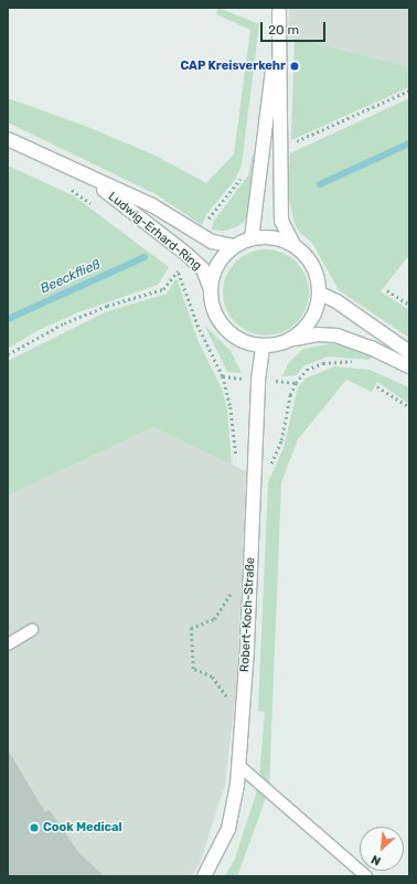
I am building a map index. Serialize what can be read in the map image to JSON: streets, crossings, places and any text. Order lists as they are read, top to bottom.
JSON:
{
  "streets": {
    "main road": ["Ludwig-Erhard-Ring", "Robert-Koch-Straße"]
  },
  "crossings": [
    ["Ludwig-Erhard-Ring", "Robert-Koch-Straße"]
  ],
  "water": ["Beeckfließ"],
  "places": ["CAP Kreisverkehr", "Cook Medical"],
  "scale_bar": "20 m",
  "north": "bottom left"
}
